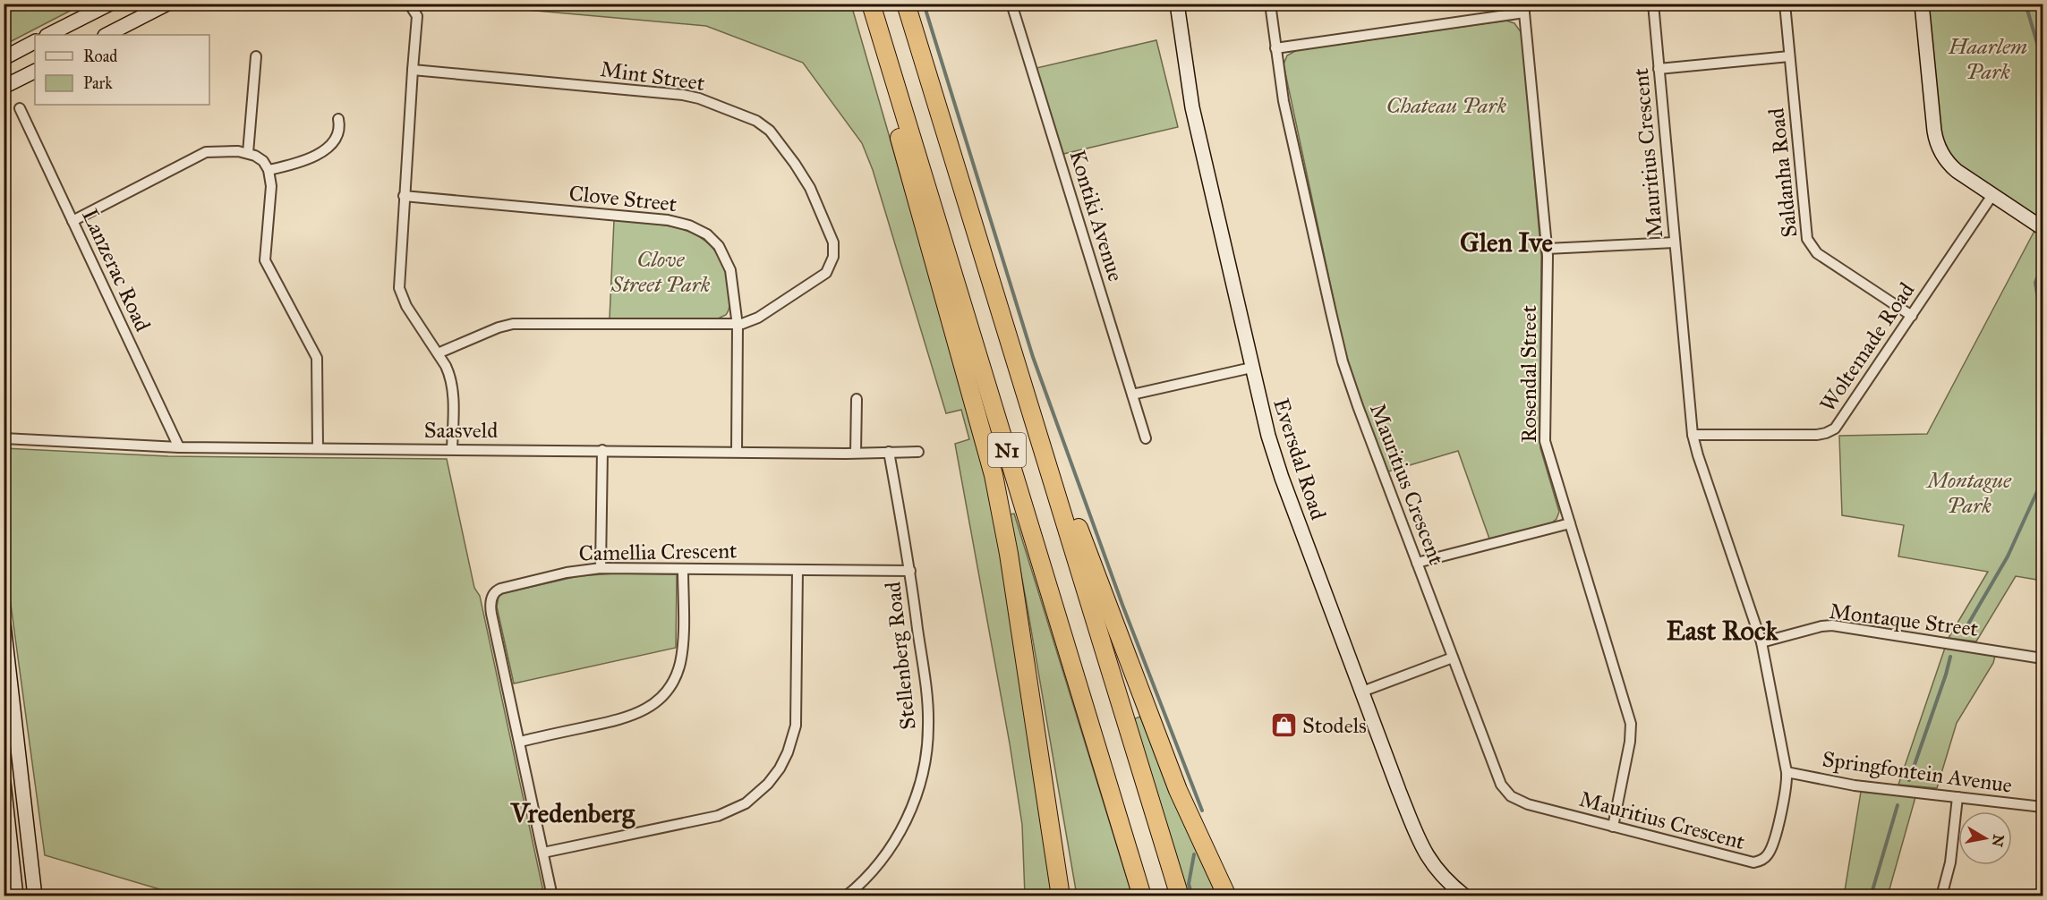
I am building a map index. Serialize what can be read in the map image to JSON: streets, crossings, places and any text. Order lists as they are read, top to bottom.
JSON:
{
  "streets": {
    "highway": ["N1"],
    "main road": ["Eversdal Road"],
    "street": [
      "Mint Street",
      "Mauritius Crescent",
      "Saldanha Road",
      "Clove Street",
      "Kontiki Avenue",
      "Lanzerac Road",
      "Woltemade Road",
      "Rosendal Street",
      "Saasveld",
      "Camellia Crescent",
      "Montaque Street",
      "Stellenberg Road",
      "Springfontein Avenue"
    ]
  },
  "crossings": [
    ["Mint Street", "Clove Street"],
    ["Mauritius Crescent", "Woltemade Road"],
    ["Mauritius Crescent", "Rosendal Street"],
    ["Mauritius Crescent", "Montaque Street"],
    ["Mauritius Crescent", "Springfontein Avenue"],
    ["Saldanha Road", "Woltemade Road"],
    ["Clove Street", "Saasveld"],
    ["Lanzerac Road", "Saasveld"],
    ["Saasveld", "Stellenberg Road"],
    ["Camellia Crescent", "Stellenberg Road"]
  ],
  "districts": ["Glen Ive", "East Rock", "Vredenberg"],
  "parks": [
    "Haarlem Park",
    "Chateau Park",
    "Clove Street Park",
    "Montague Park"
  ],
  "places": {
    "shop": ["Stodels"]
  },
  "legend": ["Road", "Park"],
  "north": "right"
}
